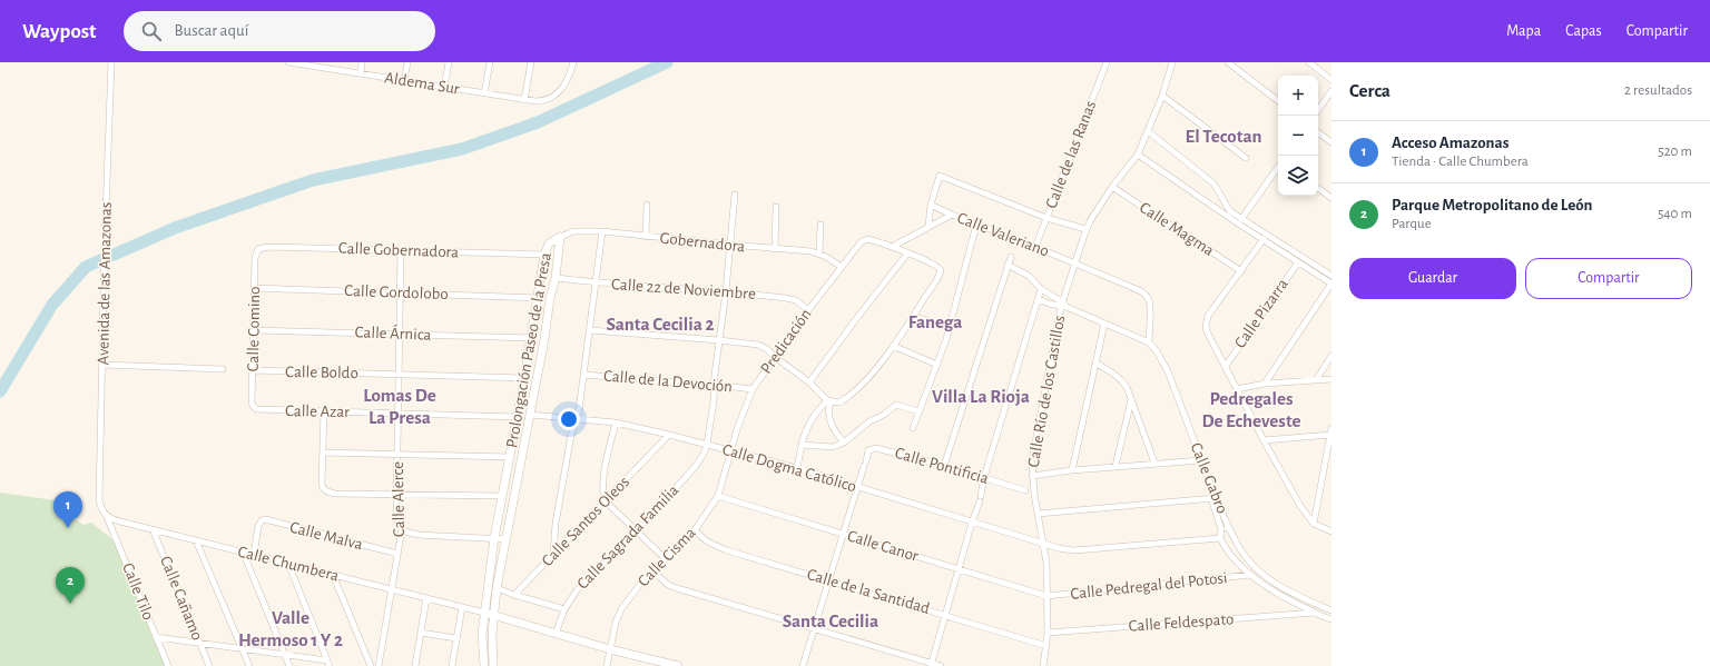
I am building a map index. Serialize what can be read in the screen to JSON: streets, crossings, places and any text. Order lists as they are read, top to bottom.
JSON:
{
  "streets": {
    "street": [
      "Aldema Sur",
      "Calle de las Ranas",
      "Calle Magma",
      "Calle Valeriano",
      "Gobernadora",
      "Calle Gobernadora",
      "Avenida de las Amazonas",
      "Calle 22 de Noviembre",
      "Calle Gordolobo",
      "Calle Pizarra",
      "Calle Comino",
      "Calle Árnica",
      "Predicación",
      "Prolongación Paseo de la Presa",
      "Calle Boldo",
      "Calle de la Devoción",
      "Calle Río de los Castillos",
      "Calle Azar",
      "Calle Pontificia",
      "Calle Dogma Católico",
      "Calle Gabro",
      "Calle Alerce",
      "Calle Santos Oleos",
      "Calle Malva",
      "Calle Sagrada Familia",
      "Calle Canor",
      "Calle Cisma",
      "Calle Chumbera",
      "Calle Pedregal del Potosi",
      "Calle Tilo",
      "Calle de la Santidad",
      "Calle Cañamo",
      "Calle Feldespato"
    ]
  },
  "crossings": [
    ["Calle de las Ranas", "Calle Valeriano"],
    ["Calle Magma", "Calle Río de los Castillos"],
    ["Calle Valeriano", "Calle Río de los Castillos"],
    ["Calle Valeriano", "Calle Gabro"],
    ["Gobernadora", "Predicación"],
    ["Gobernadora", "Prolongación Paseo de la Presa"],
    ["Gobernadora", "Calle Sagrada Familia"],
    ["Calle Gobernadora", "Calle Comino"],
    ["Calle Gobernadora", "Prolongación Paseo de la Presa"],
    ["Calle Gobernadora", "Calle Alerce"],
    ["Avenida de las Amazonas", "Calle Chumbera"],
    ["Avenida de las Amazonas", "Calle Tilo"],
    ["Calle 22 de Noviembre", "Predicación"],
    ["Calle 22 de Noviembre", "Prolongación Paseo de la Presa"],
    ["Calle 22 de Noviembre", "Calle Sagrada Familia"],
    ["Calle Gordolobo", "Calle Comino"],
    ["Calle Gordolobo", "Prolongación Paseo de la Presa"],
    ["Calle Gordolobo", "Calle Alerce"],
    ["Calle Comino", "Calle Árnica"],
    ["Calle Comino", "Calle Boldo"],
    ["Calle Comino", "Calle Azar"],
    ["Calle Árnica", "Prolongación Paseo de la Presa"],
    ["Calle Árnica", "Calle Alerce"],
    ["Predicación", "Calle de la Devoción"],
    ["Predicación", "Calle Dogma Católico"],
    ["Predicación", "Calle Cisma"],
    ["Prolongación Paseo de la Presa", "Calle Boldo"],
    ["Prolongación Paseo de la Presa", "Calle Azar"],
    ["Prolongación Paseo de la Presa", "Calle Dogma Católico"],
    ["Prolongación Paseo de la Presa", "Calle Chumbera"],
    ["Calle Boldo", "Calle Alerce"],
    ["Calle de la Devoción", "Calle Sagrada Familia"],
    ["Calle Río de los Castillos", "Calle Dogma Católico"],
    ["Calle Río de los Castillos", "Calle Canor"],
    ["Calle Río de los Castillos", "Calle Pedregal del Potosi"],
    ["Calle Río de los Castillos", "Calle de la Santidad"],
    ["Calle Río de los Castillos", "Calle Feldespato"],
    ["Calle Azar", "Calle Alerce"],
    ["Calle Pontificia", "Calle Dogma Católico"],
    ["Calle Pontificia", "Calle Canor"],
    ["Calle Pontificia", "Calle de la Santidad"],
    ["Calle Dogma Católico", "Calle Gabro"],
    ["Calle Dogma Católico", "Calle Santos Oleos"],
    ["Calle Dogma Católico", "Calle Sagrada Familia"],
    ["Calle Dogma Católico", "Calle Cisma"],
    ["Calle Gabro", "Calle Pedregal del Potosi"],
    ["Calle Gabro", "Calle Feldespato"],
    ["Calle Alerce", "Calle Malva"],
    ["Calle Alerce", "Calle Chumbera"],
    ["Calle Malva", "Calle Chumbera"],
    ["Calle Canor", "Calle Cisma"],
    ["Calle Canor", "Calle Pedregal del Potosi"],
    ["Calle Cisma", "Calle de la Santidad"],
    ["Calle Chumbera", "Calle Tilo"],
    ["Calle Chumbera", "Calle Cañamo"]
  ],
  "districts": [
    "El Tecotan",
    "Fanega",
    "Santa Cecilia 2",
    "Lomas De La Presa",
    "Villa La Rioja",
    "Pedregales De Echeveste",
    "Valle Hermoso 1 Y 2",
    "Santa Cecilia"
  ],
  "page": {
    "header": "Waypost",
    "search": "Buscar aquí",
    "nav": ["Mapa", "Capas", "Compartir"],
    "heading": ["Cerca", "2 resultados"],
    "map_buttons": ["+", "−"],
    "list": [
      {
        "mark": "1",
        "name": "Acceso Amazonas",
        "note": "Tienda · Calle Chumbera",
        "value": "520 m"
      },
      {
        "mark": "2",
        "name": "Parque Metropolitano de León",
        "note": "Parque",
        "value": "540 m"
      }
    ],
    "buttons": ["Guardar", "Compartir"],
    "pins": ["1", "2"]
  }
}
